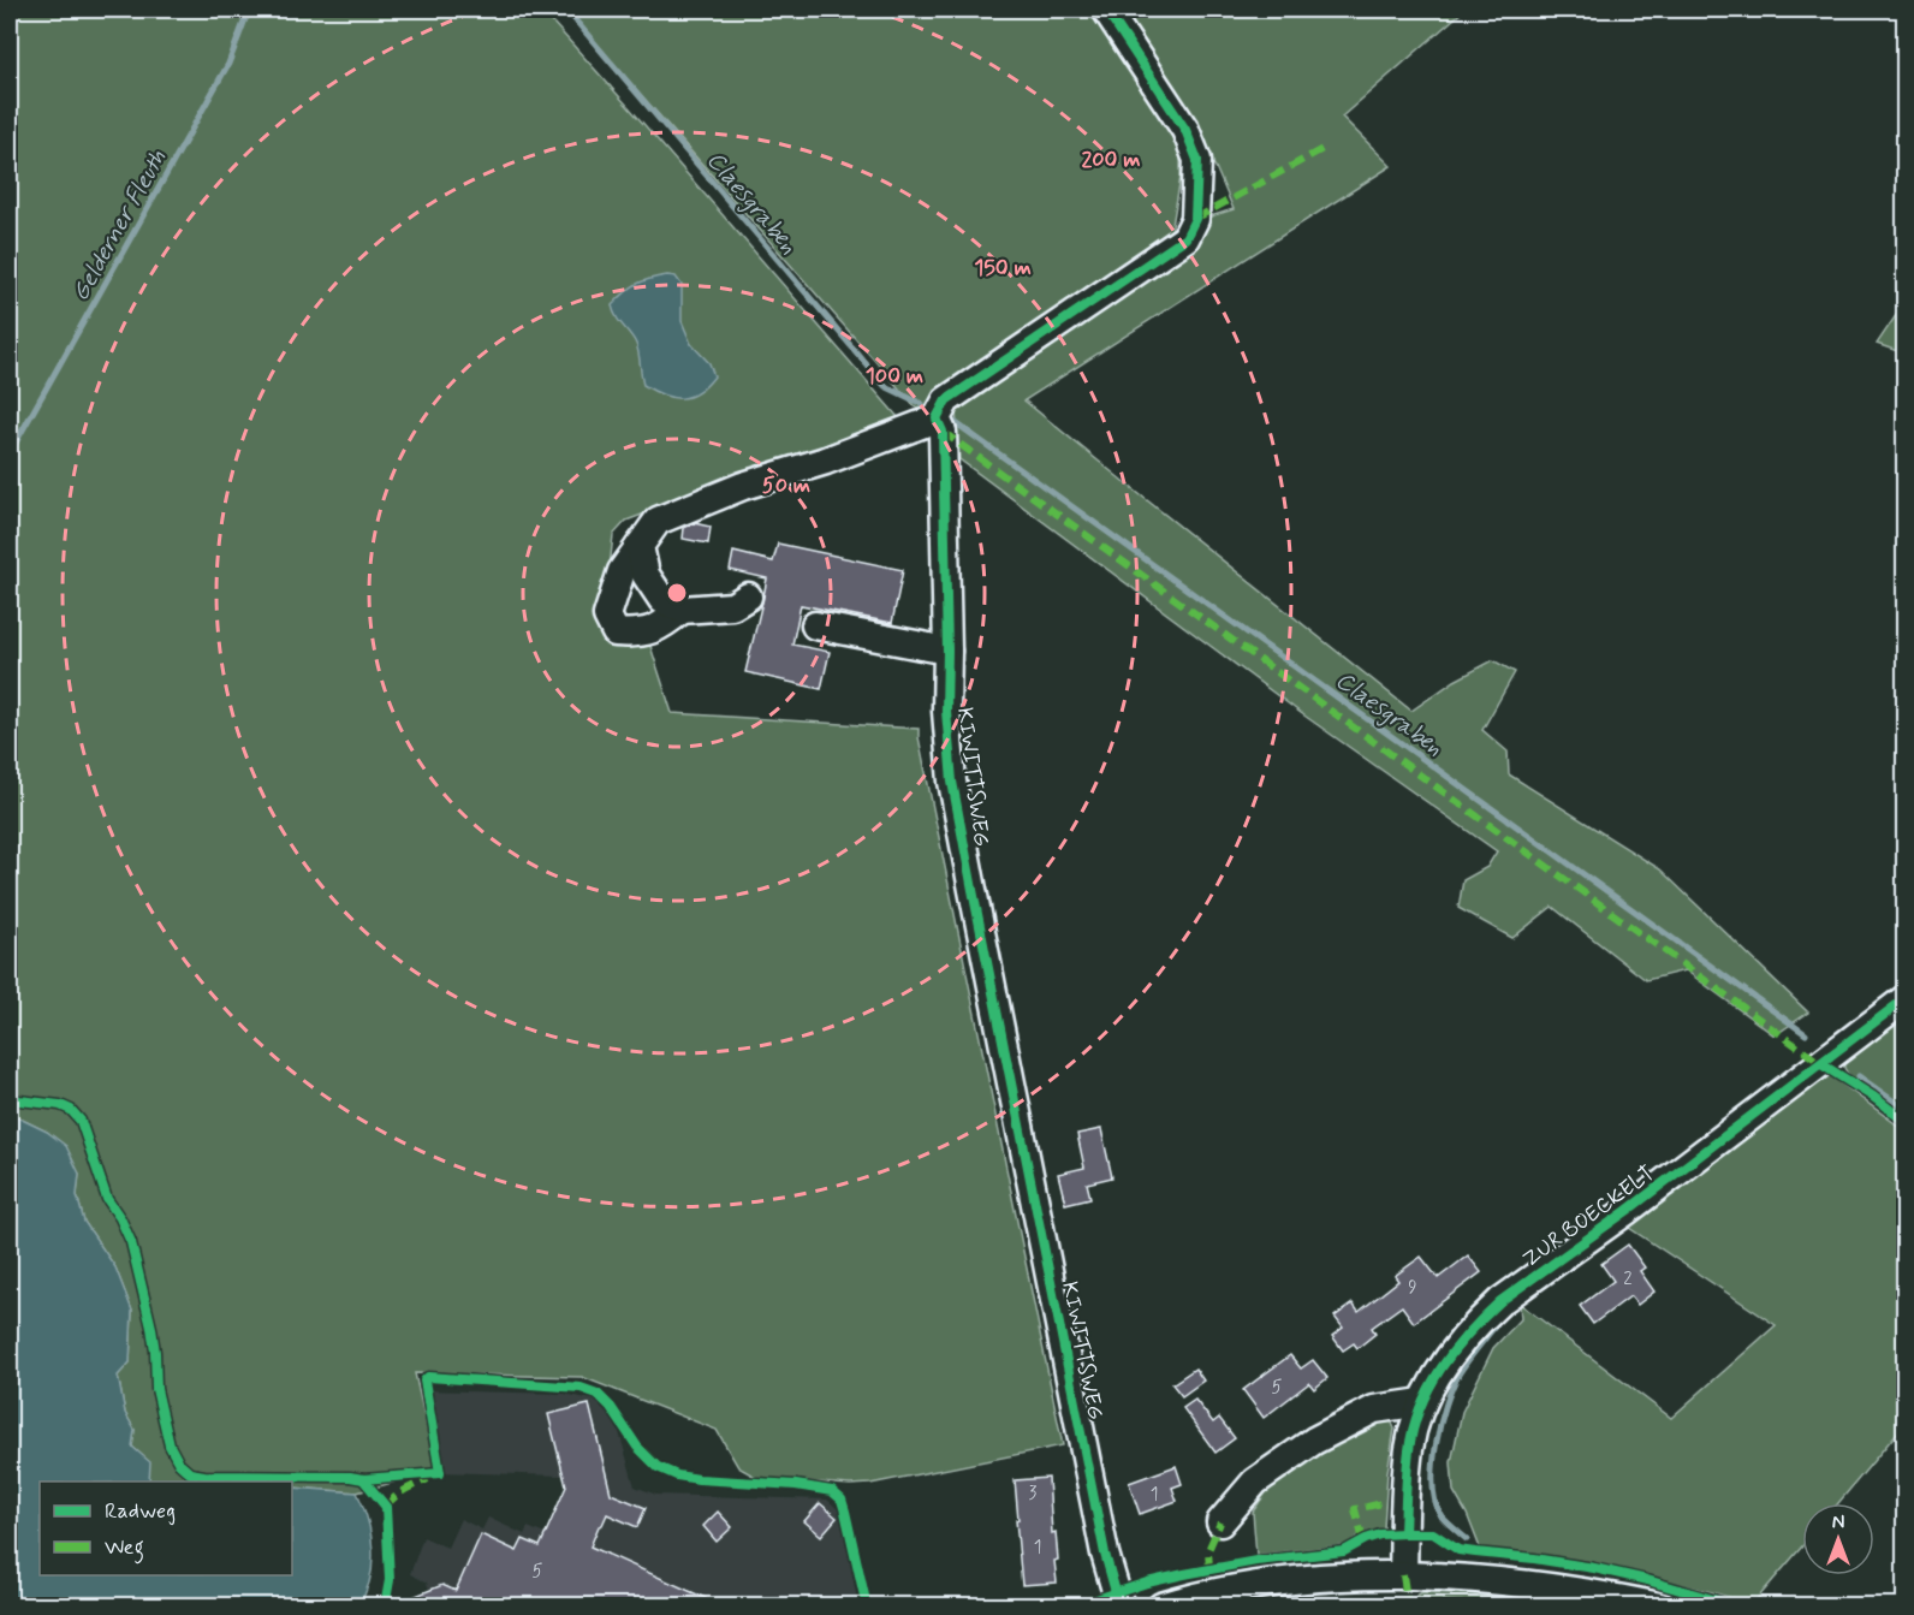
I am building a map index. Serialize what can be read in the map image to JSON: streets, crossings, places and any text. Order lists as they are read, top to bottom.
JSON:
{
  "streets": {
    "street": ["KIWITTSWEG", "ZUR BOECKELT"]
  },
  "water": ["Claesgraben", "Gelderner Fleuth"],
  "house_numbers": [
    "2",
    "9",
    "5",
    "3",
    "1",
    "1",
    "5"
  ],
  "legend": ["Radweg", "Weg"],
  "north": "top",
  "rings": [
    "200 m",
    "150 m",
    "100 m",
    "50 m"
  ]
}
